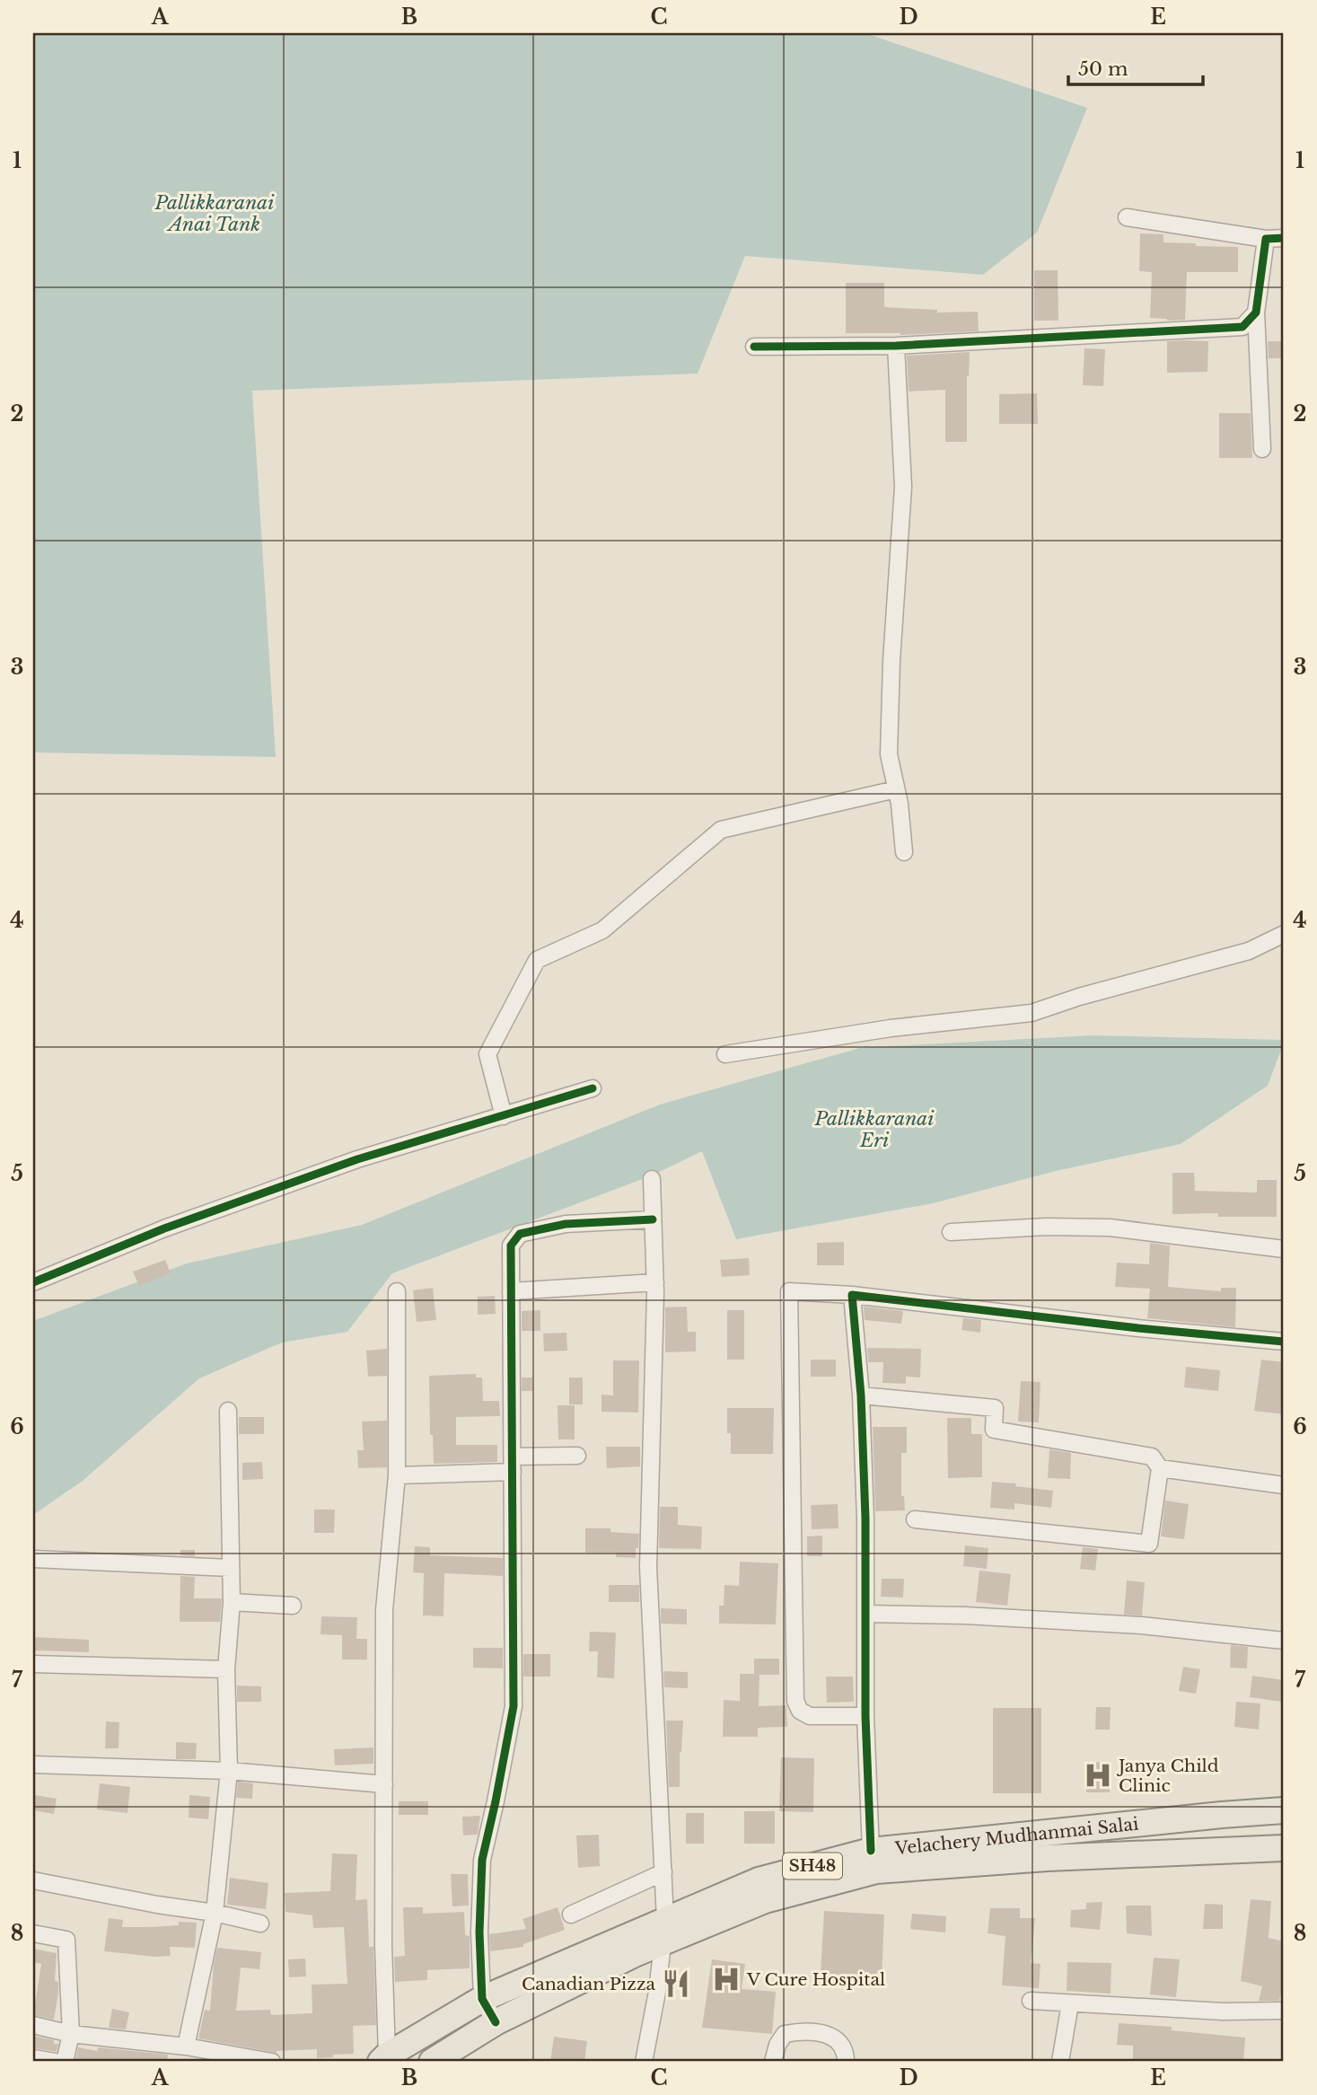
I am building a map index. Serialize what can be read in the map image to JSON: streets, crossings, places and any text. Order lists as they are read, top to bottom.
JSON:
{
  "streets": {
    "main road": ["Velachery Mudhanmai Salai", "SH48"]
  },
  "water": ["Pallikkaranai Anai Tank", "Pallikkaranai Eri"],
  "places": {
    "hospital": ["Janya Child Clinic", "V Cure Hospital"],
    "restaurant": ["Canadian Pizza"]
  },
  "scale_bar": "50 m",
  "grid": {
    "columns": [
      "A",
      "B",
      "C",
      "D",
      "E"
    ],
    "rows": [
      "1",
      "2",
      "3",
      "4",
      "5",
      "6",
      "7",
      "8"
    ]
  }
}
